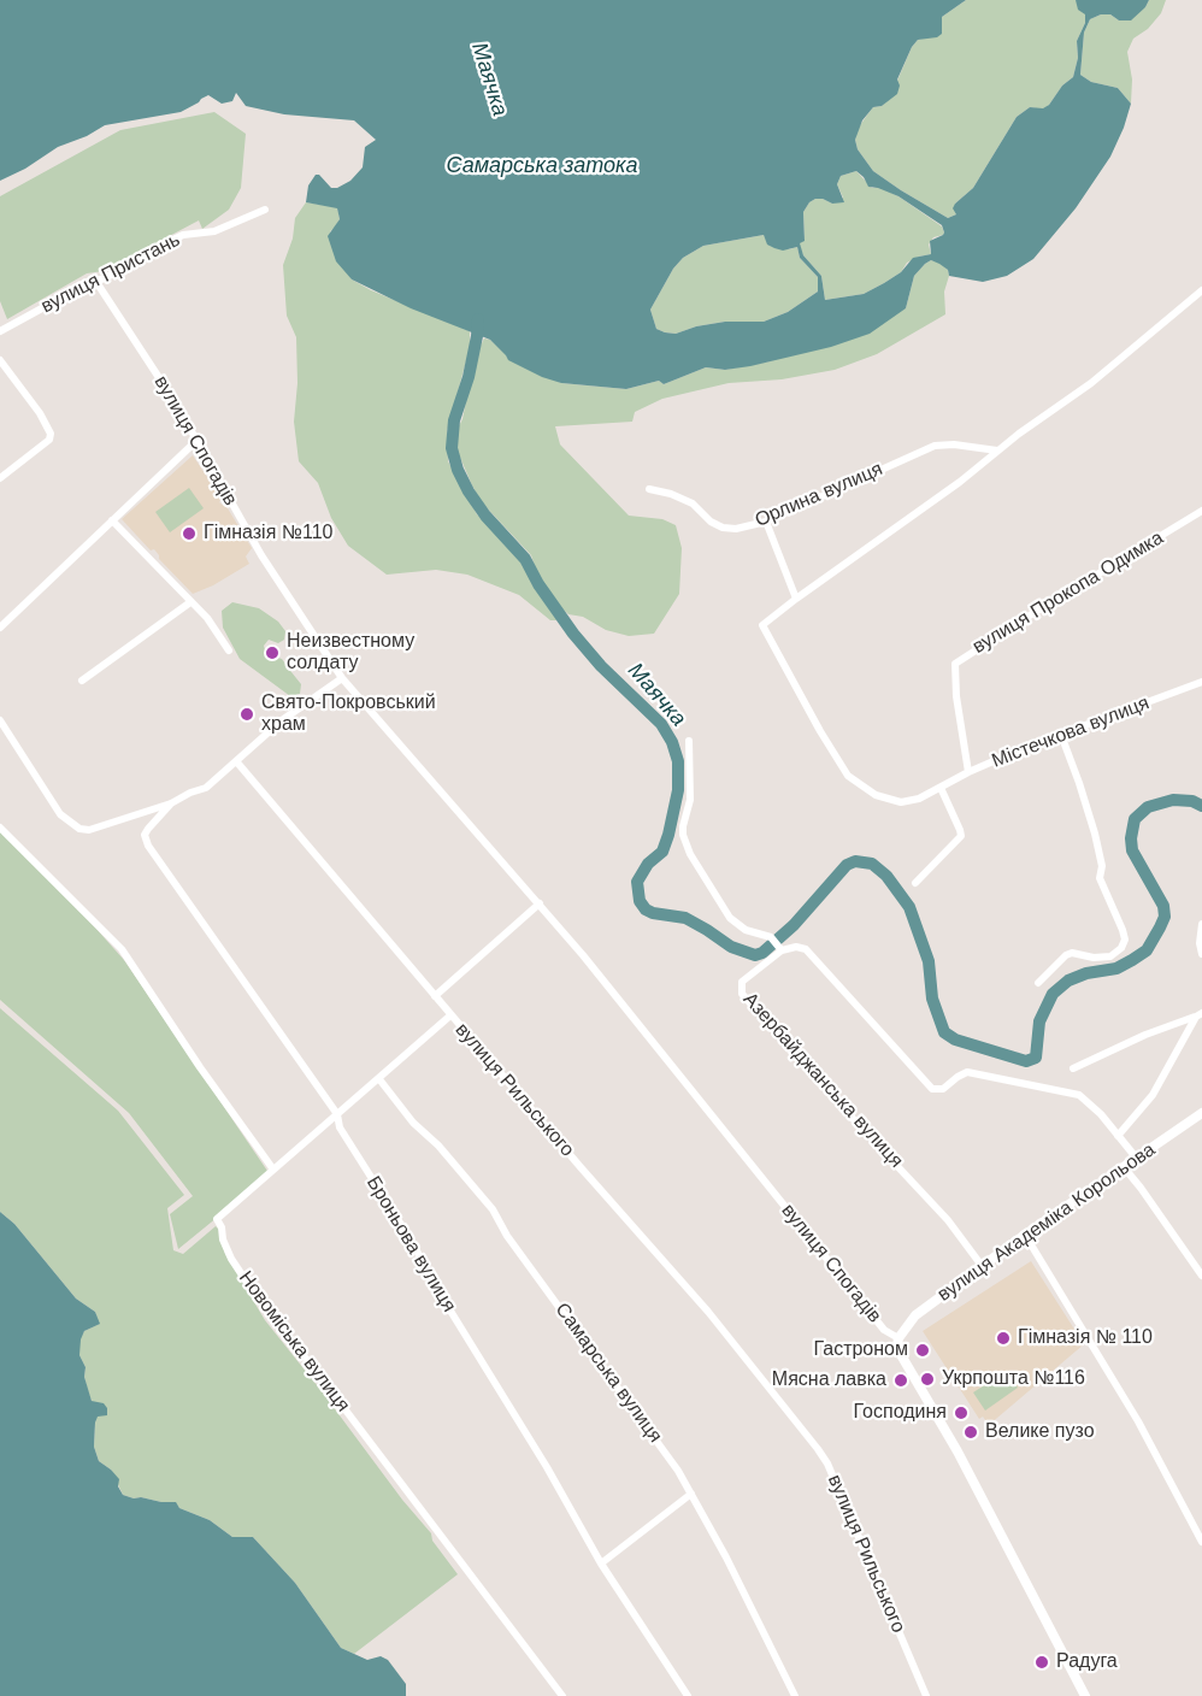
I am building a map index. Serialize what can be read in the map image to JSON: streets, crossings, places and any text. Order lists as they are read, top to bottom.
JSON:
{
  "streets": {
    "main road": ["вулиця Спогадів", "вулиця Академіка Корольова"],
    "street": [
      "вулиця Пристань",
      "Орлина вулиця",
      "вулиця Прокопа Одимка",
      "Містечкова вулиця",
      "Азербайджанська вулиця",
      "вулиця Рильського",
      "Броньова вулиця",
      "Новоміська вулиця",
      "Самарська вулиця"
    ]
  },
  "crossings": [
    ["вулиця Пристань", "вулиця Спогадів"],
    ["вулиця Спогадів", "вулиця Академіка Корольова"],
    ["вулиця Прокопа Одимка", "Містечкова вулиця"],
    ["Азербайджанська вулиця", "вулиця Академіка Корольова"]
  ],
  "water": ["Маячка", "Самарська затока"],
  "places": [
    "Гімназія №110",
    "Неизвестному солдату",
    "Свято-Покровський храм",
    "Гімназія № 110",
    "Гастроном",
    "Укрпошта №116",
    "Мясна лавка",
    "Господиня",
    "Велике пузо",
    "Радуга"
  ]
}
